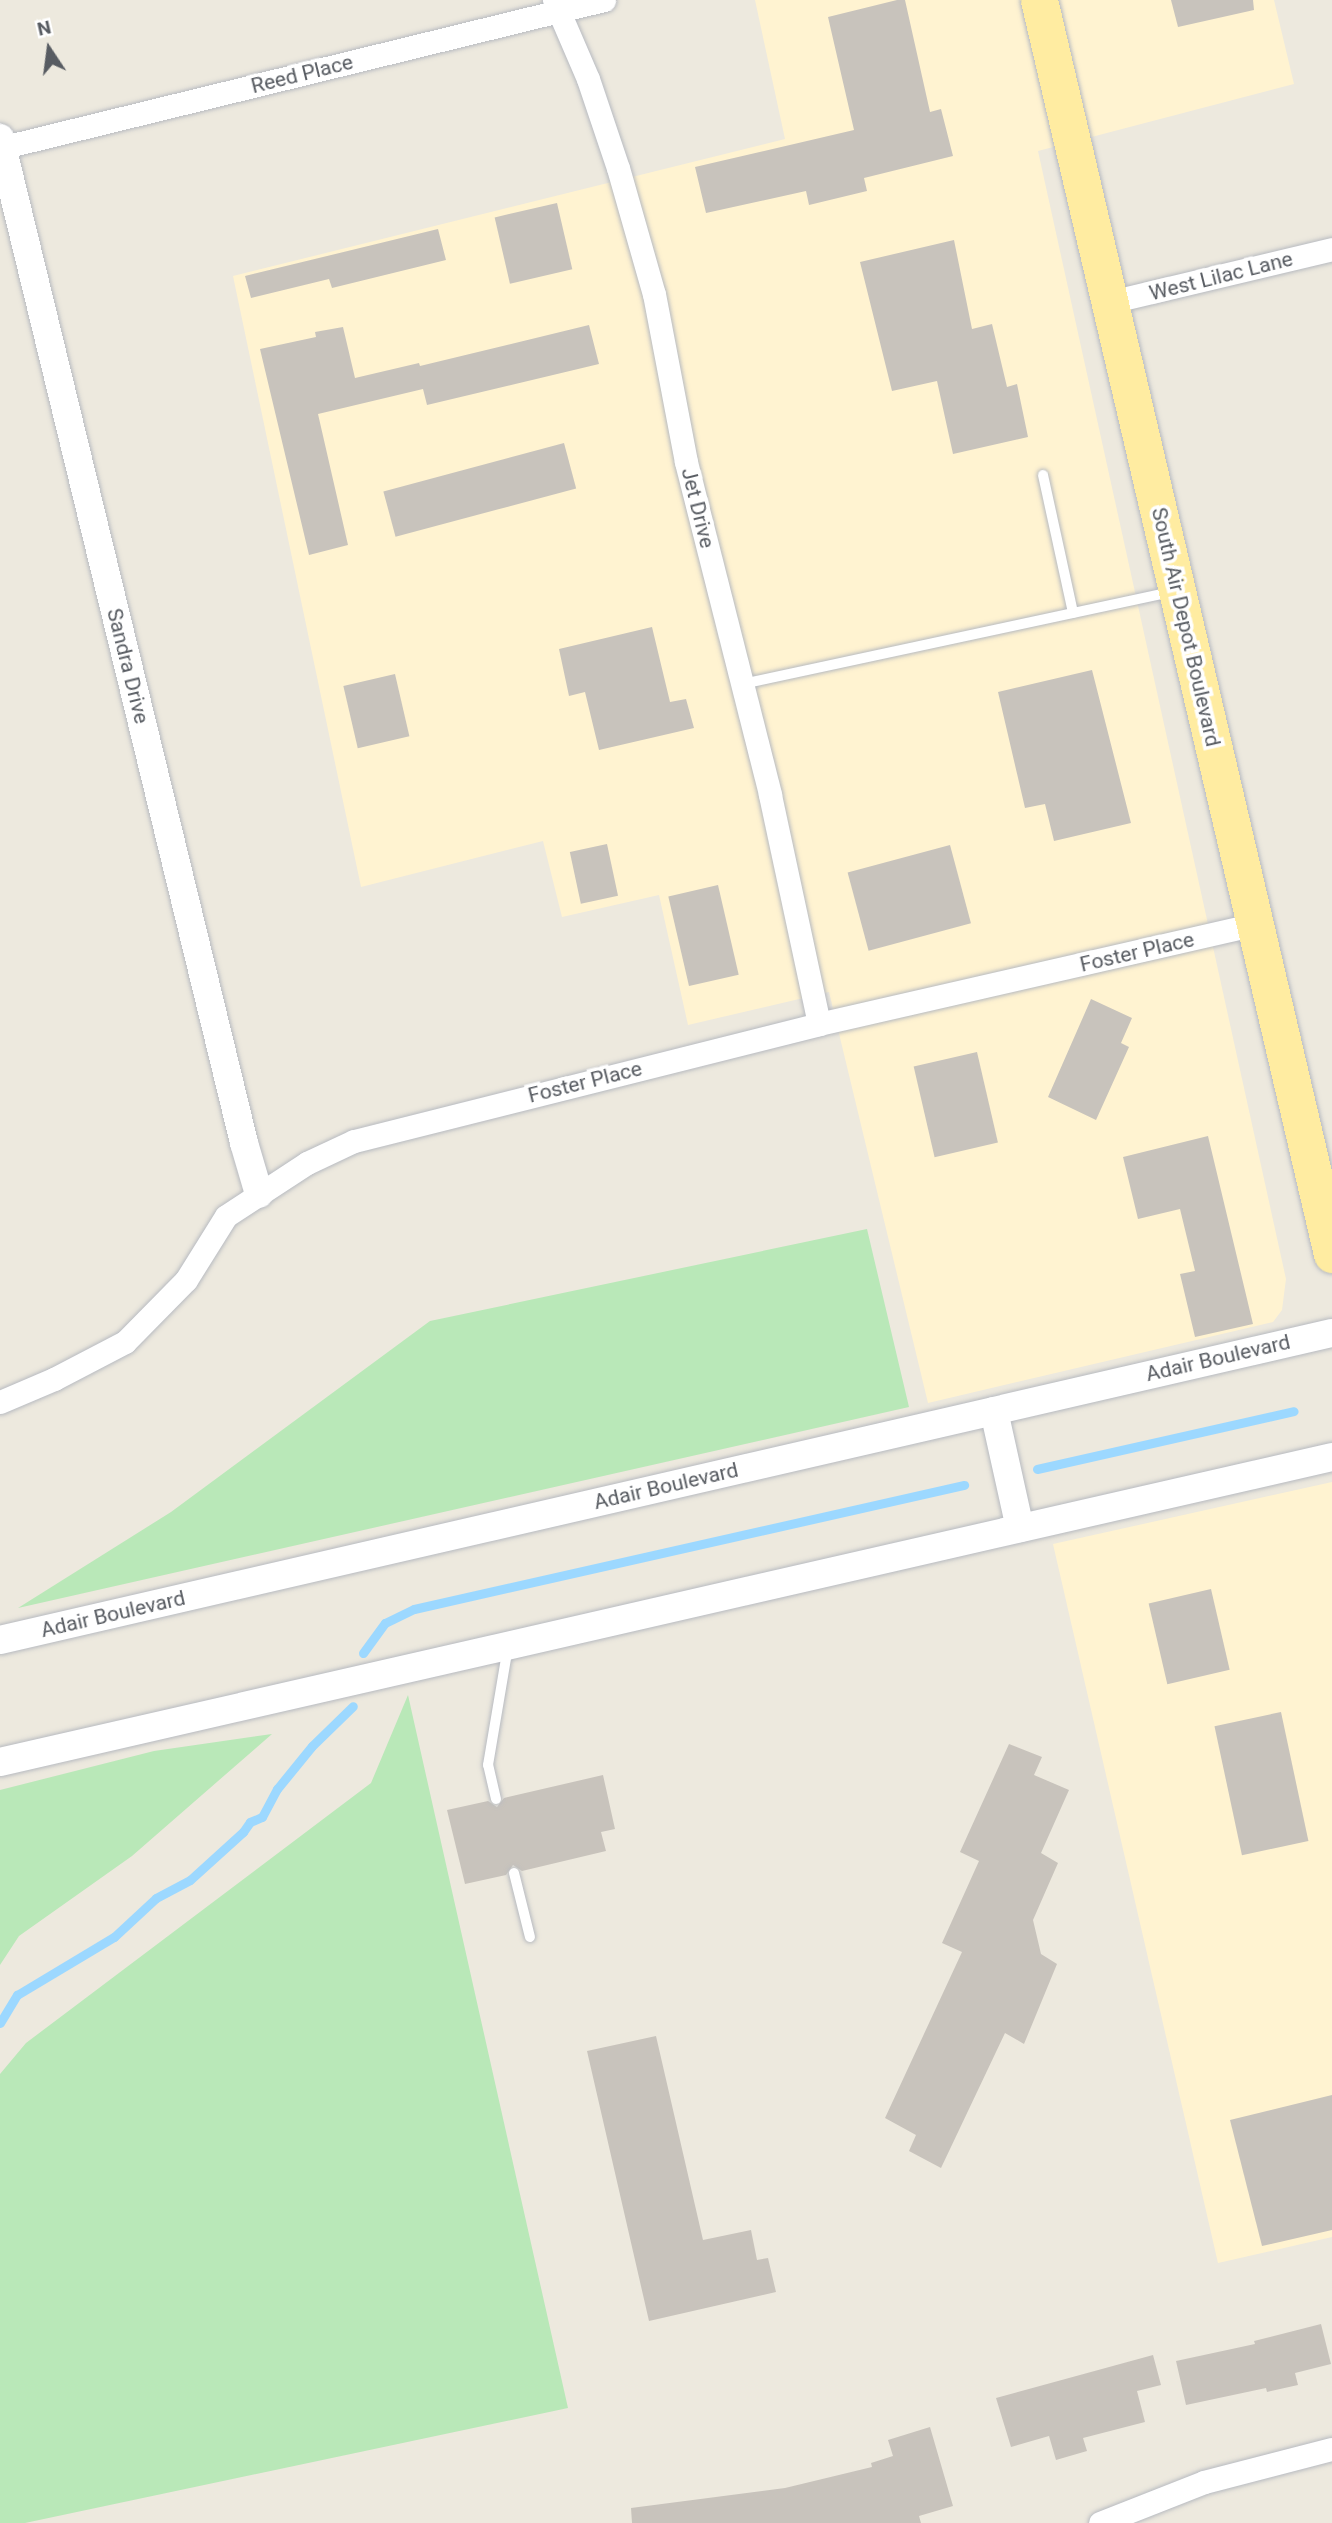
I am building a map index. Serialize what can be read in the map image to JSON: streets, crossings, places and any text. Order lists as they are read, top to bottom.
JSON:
{
  "streets": {
    "main road": ["South Air Depot Boulevard"],
    "street": [
      "Reed Place",
      "West Lilac Lane",
      "Jet Drive",
      "Sandra Drive",
      "Foster Place",
      "Adair Boulevard"
    ]
  },
  "crossings": [
    ["Reed Place", "Jet Drive"],
    ["Reed Place", "Sandra Drive"],
    ["West Lilac Lane", "South Air Depot Boulevard"],
    ["Jet Drive", "Foster Place"],
    ["South Air Depot Boulevard", "Foster Place"],
    ["Sandra Drive", "Foster Place"]
  ],
  "north": "top"
}
